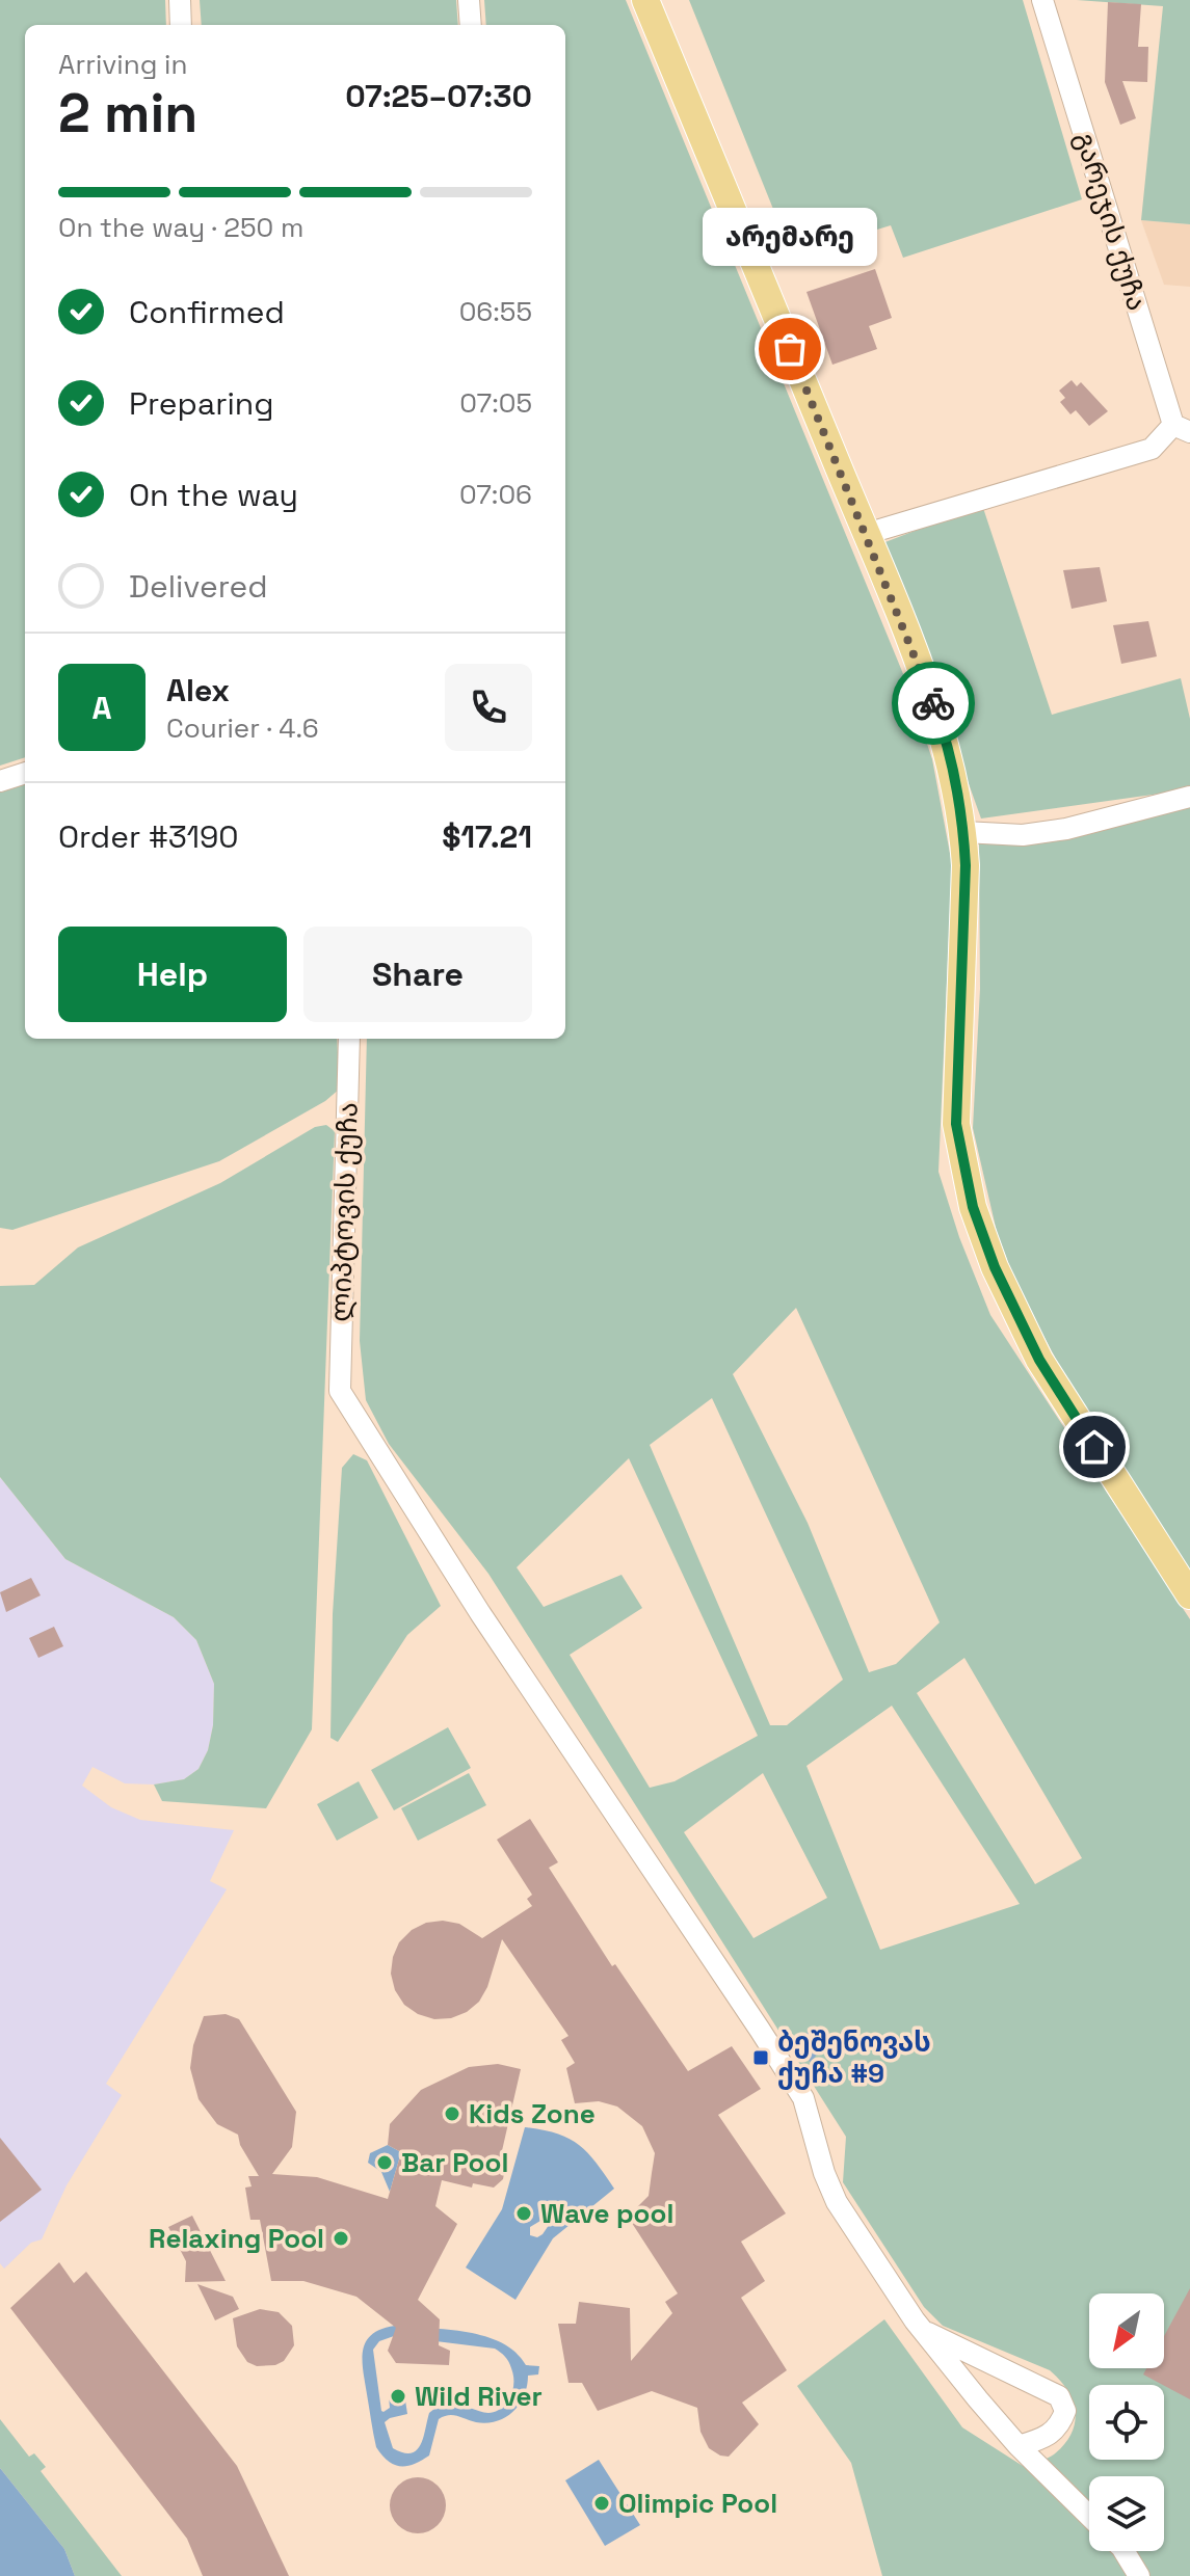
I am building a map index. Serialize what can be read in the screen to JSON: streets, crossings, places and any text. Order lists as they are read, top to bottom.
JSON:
{
  "streets": {
    "street": ["გარეჯის ქუჩა", "ლიპტოვის ქუჩა"]
  },
  "places": {
    "other": [
      "არემარე",
      "Kids Zone",
      "Bar Pool",
      "Wave pool",
      "Relaxing Pool",
      "Wild River",
      "Olimpic Pool"
    ],
    "transit": ["ბეშენოვას ქუჩა #9"]
  },
  "north": "bottom left",
  "page": {
    "heading": ["2 min", "Arriving in", "07:25–07:30"],
    "panel": [
      "Alex",
      "Courier · 4.6",
      "Order #3190",
      "$17.21"
    ],
    "bar": "On the way · 250 m",
    "bubble": "არემარე",
    "list": [
      ["Confirmed", "06:55"],
      ["Preparing", "07:05"],
      ["On the way", "07:06"],
      "Delivered"
    ],
    "round": "A",
    "buttons": ["Help", "Share"]
  }
}
